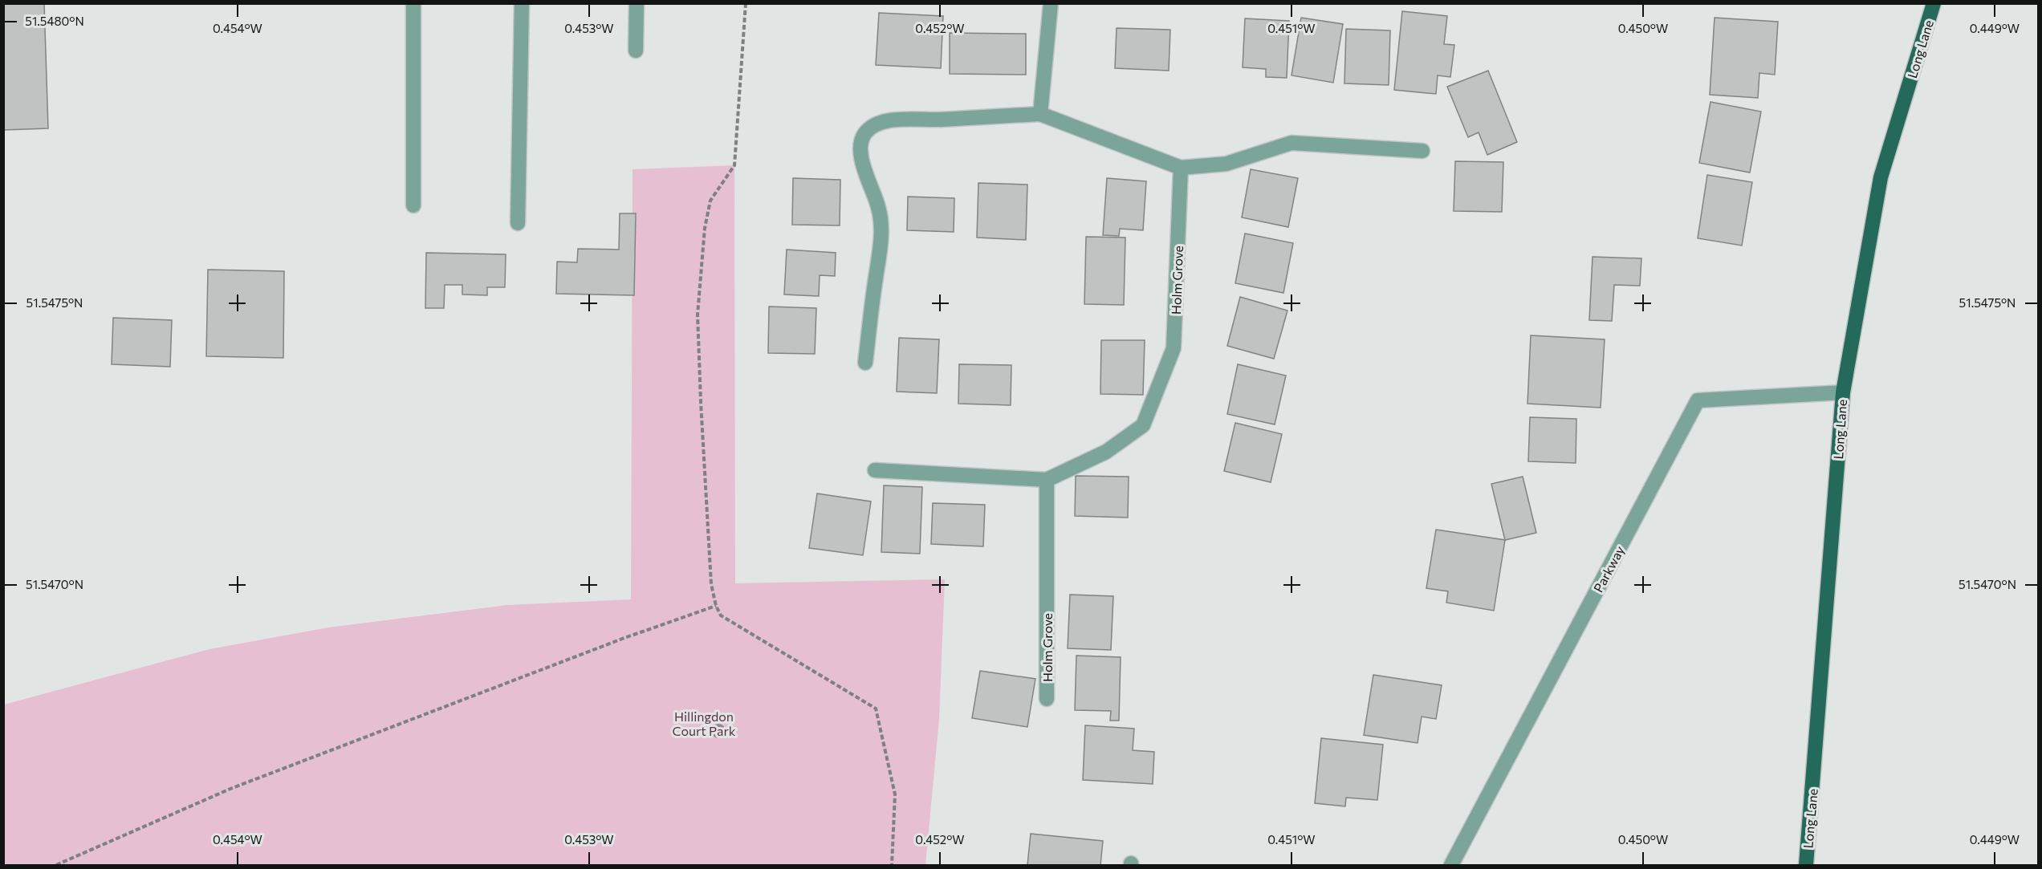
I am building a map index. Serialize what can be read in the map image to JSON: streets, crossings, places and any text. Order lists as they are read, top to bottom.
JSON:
{
  "streets": {
    "main road": ["Long Lane"],
    "street": ["Holm Grove", "Parkway"]
  },
  "crossings": [
    ["Long Lane", "Parkway"]
  ],
  "parks": ["Hillingdon Court Park"],
  "coordinates": [
    "51.5480°N",
    "0.454°W",
    "0.453°W",
    "0.452°W",
    "0.451°W",
    "0.450°W",
    "0.449°W",
    "51.5475°N",
    "51.5470°N"
  ]
}
